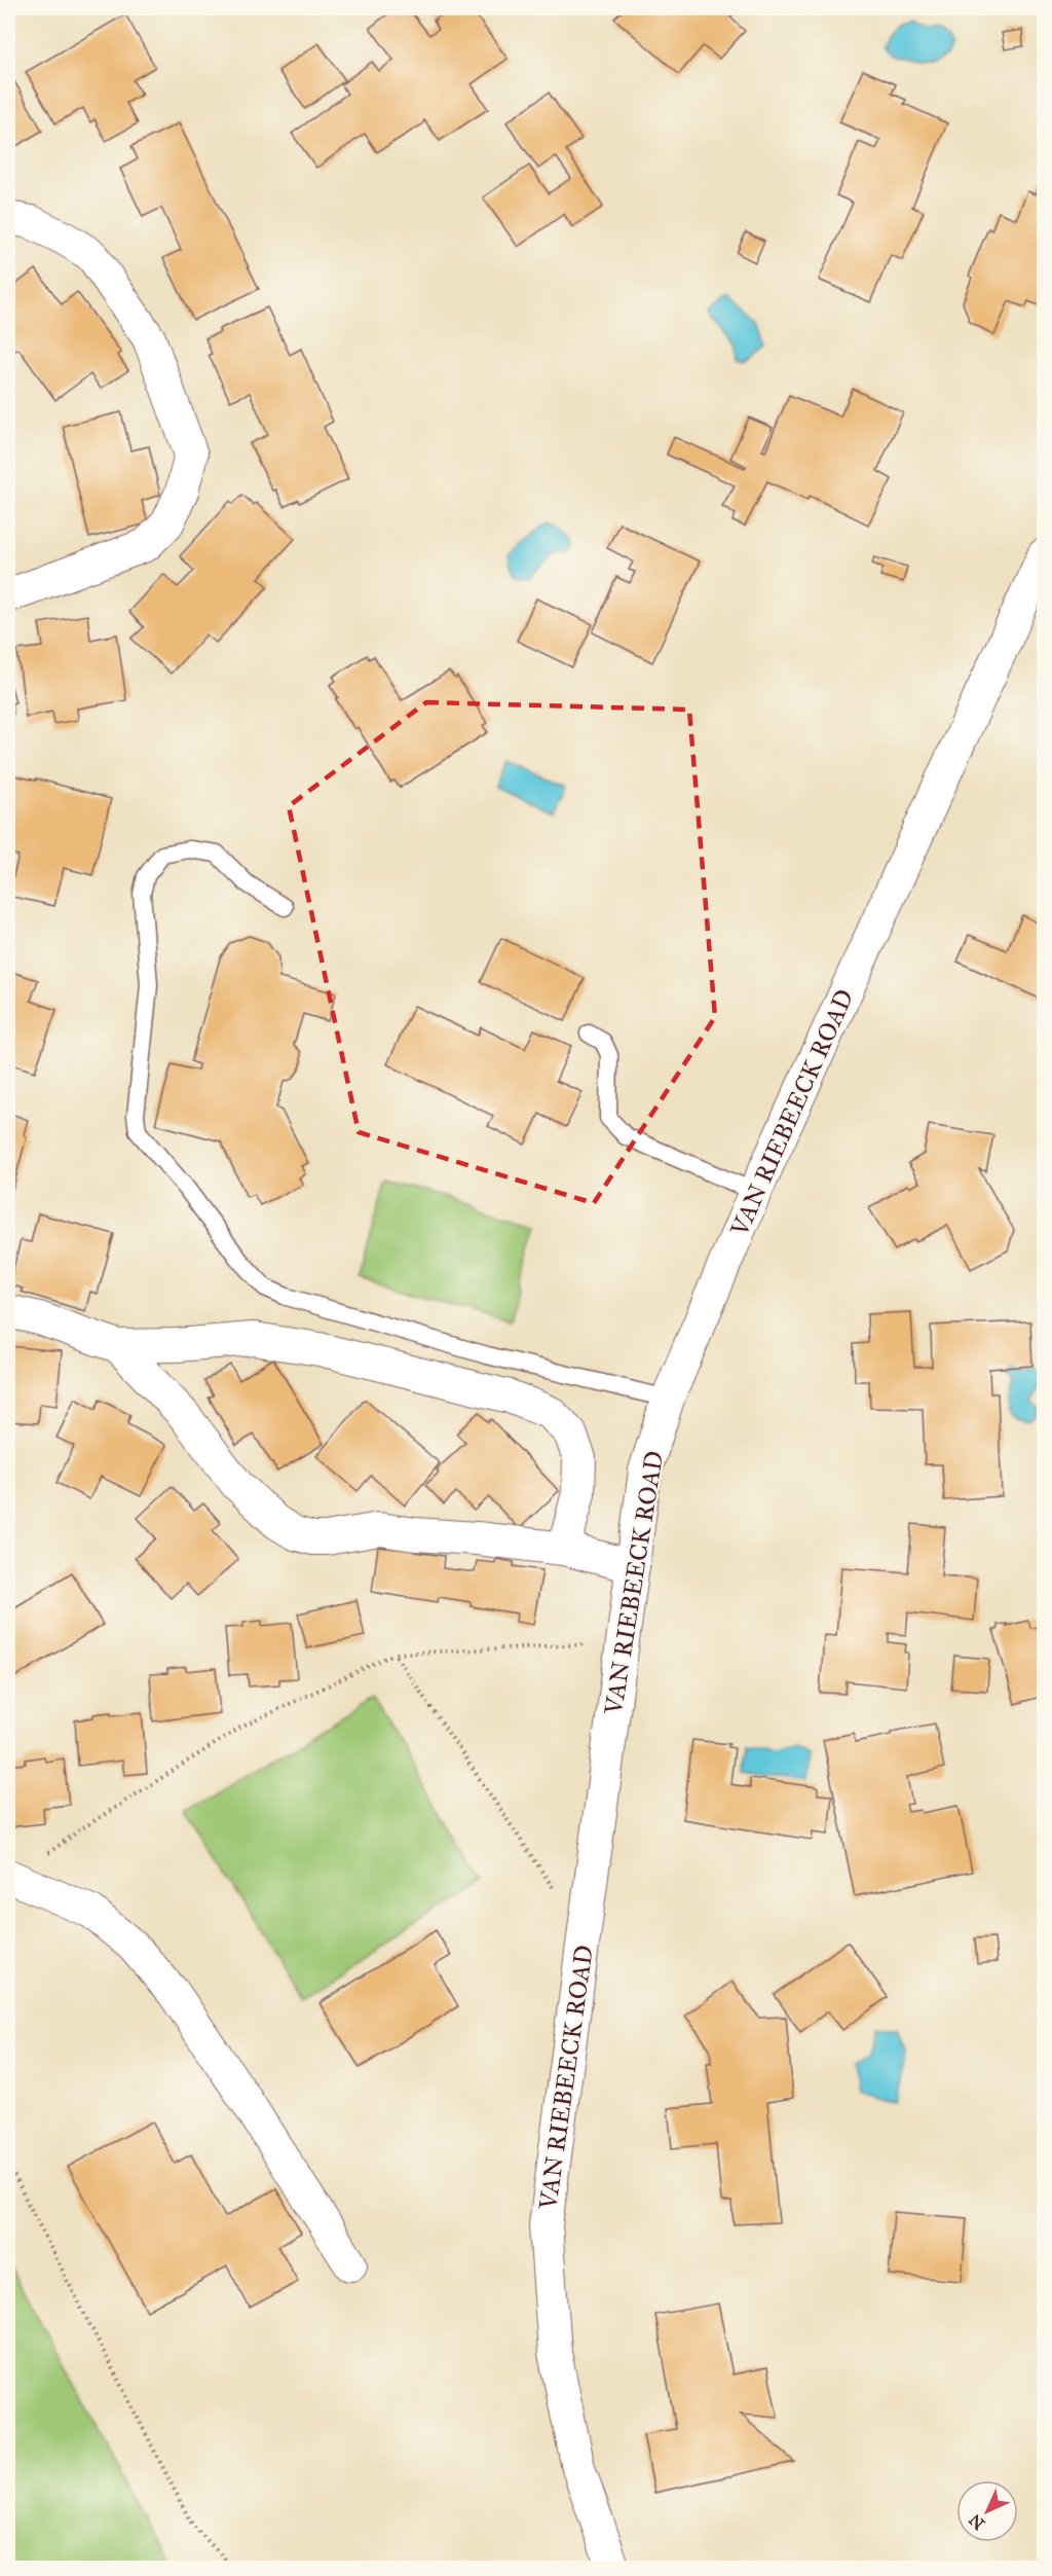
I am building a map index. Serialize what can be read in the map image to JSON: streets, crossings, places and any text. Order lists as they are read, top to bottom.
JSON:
{
  "streets": {
    "street": ["VAN RIEBEECK ROAD"]
  },
  "north": "bottom left"
}
